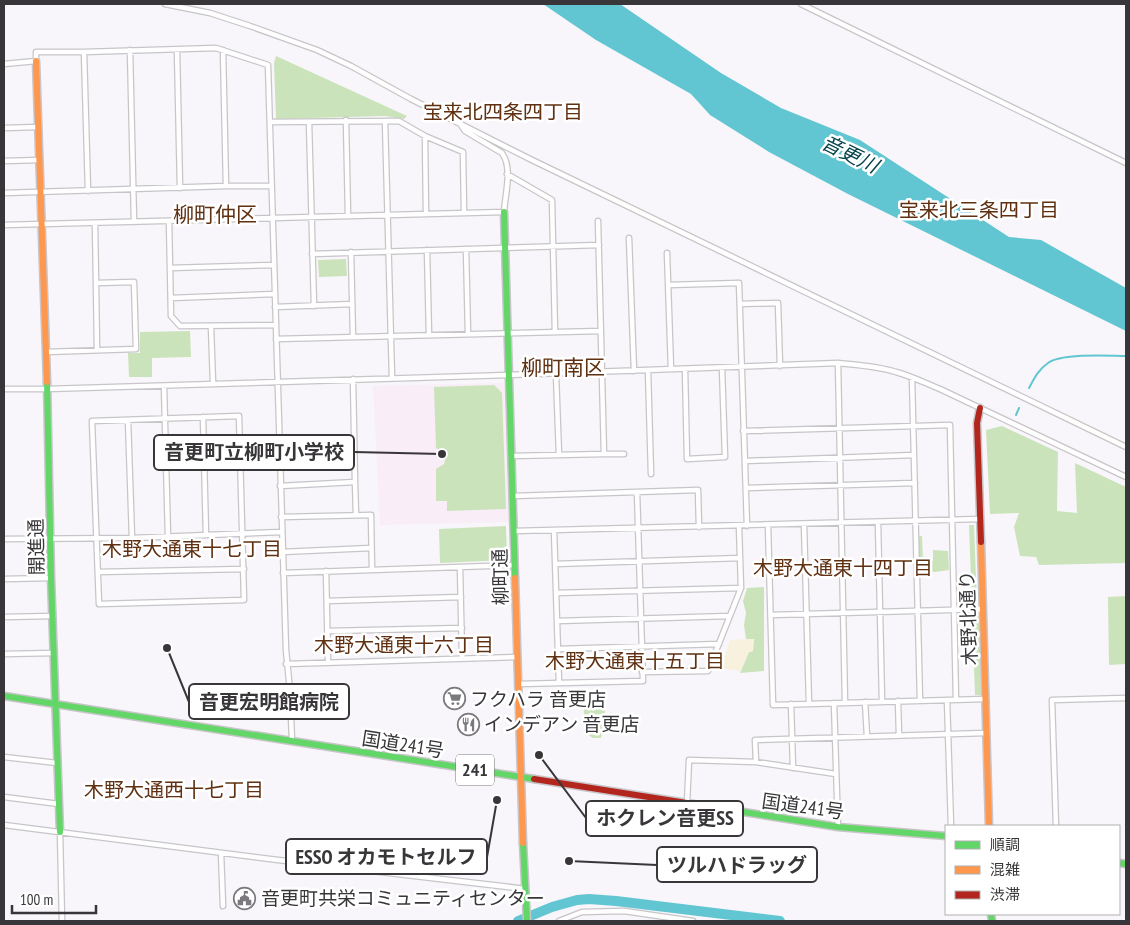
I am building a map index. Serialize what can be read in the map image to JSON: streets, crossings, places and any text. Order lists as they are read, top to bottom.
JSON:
{
  "streets": {
    "main road": [
      "開進通",
      "柳町通",
      "木野北通り",
      "国道241号",
      "241"
    ]
  },
  "crossings": [
    ["開進通", "国道241号"],
    ["柳町通", "国道241号"]
  ],
  "districts": [
    "宝来北四条四丁目",
    "宝来北三条四丁目",
    "柳町仲区",
    "柳町南区",
    "木野大通東十七丁目",
    "木野大通東十四丁目",
    "木野大通東十六丁目",
    "木野大通東十五丁目",
    "木野大通西十七丁目"
  ],
  "water": ["音更川"],
  "places": {
    "other": [
      "音更町立柳町小学校",
      "音更宏明館病院",
      "ホクレン音更SS",
      "ESSO オカモトセルフ",
      "ツルハドラッグ"
    ],
    "supermarket": ["フクハラ 音更店"],
    "restaurant": ["インデアン 音更店"],
    "public building": ["音更町共栄コミュニティセンター"]
  },
  "legend": ["順調", "混雑", "渋滞"],
  "scale_bar": "100 m"
}
